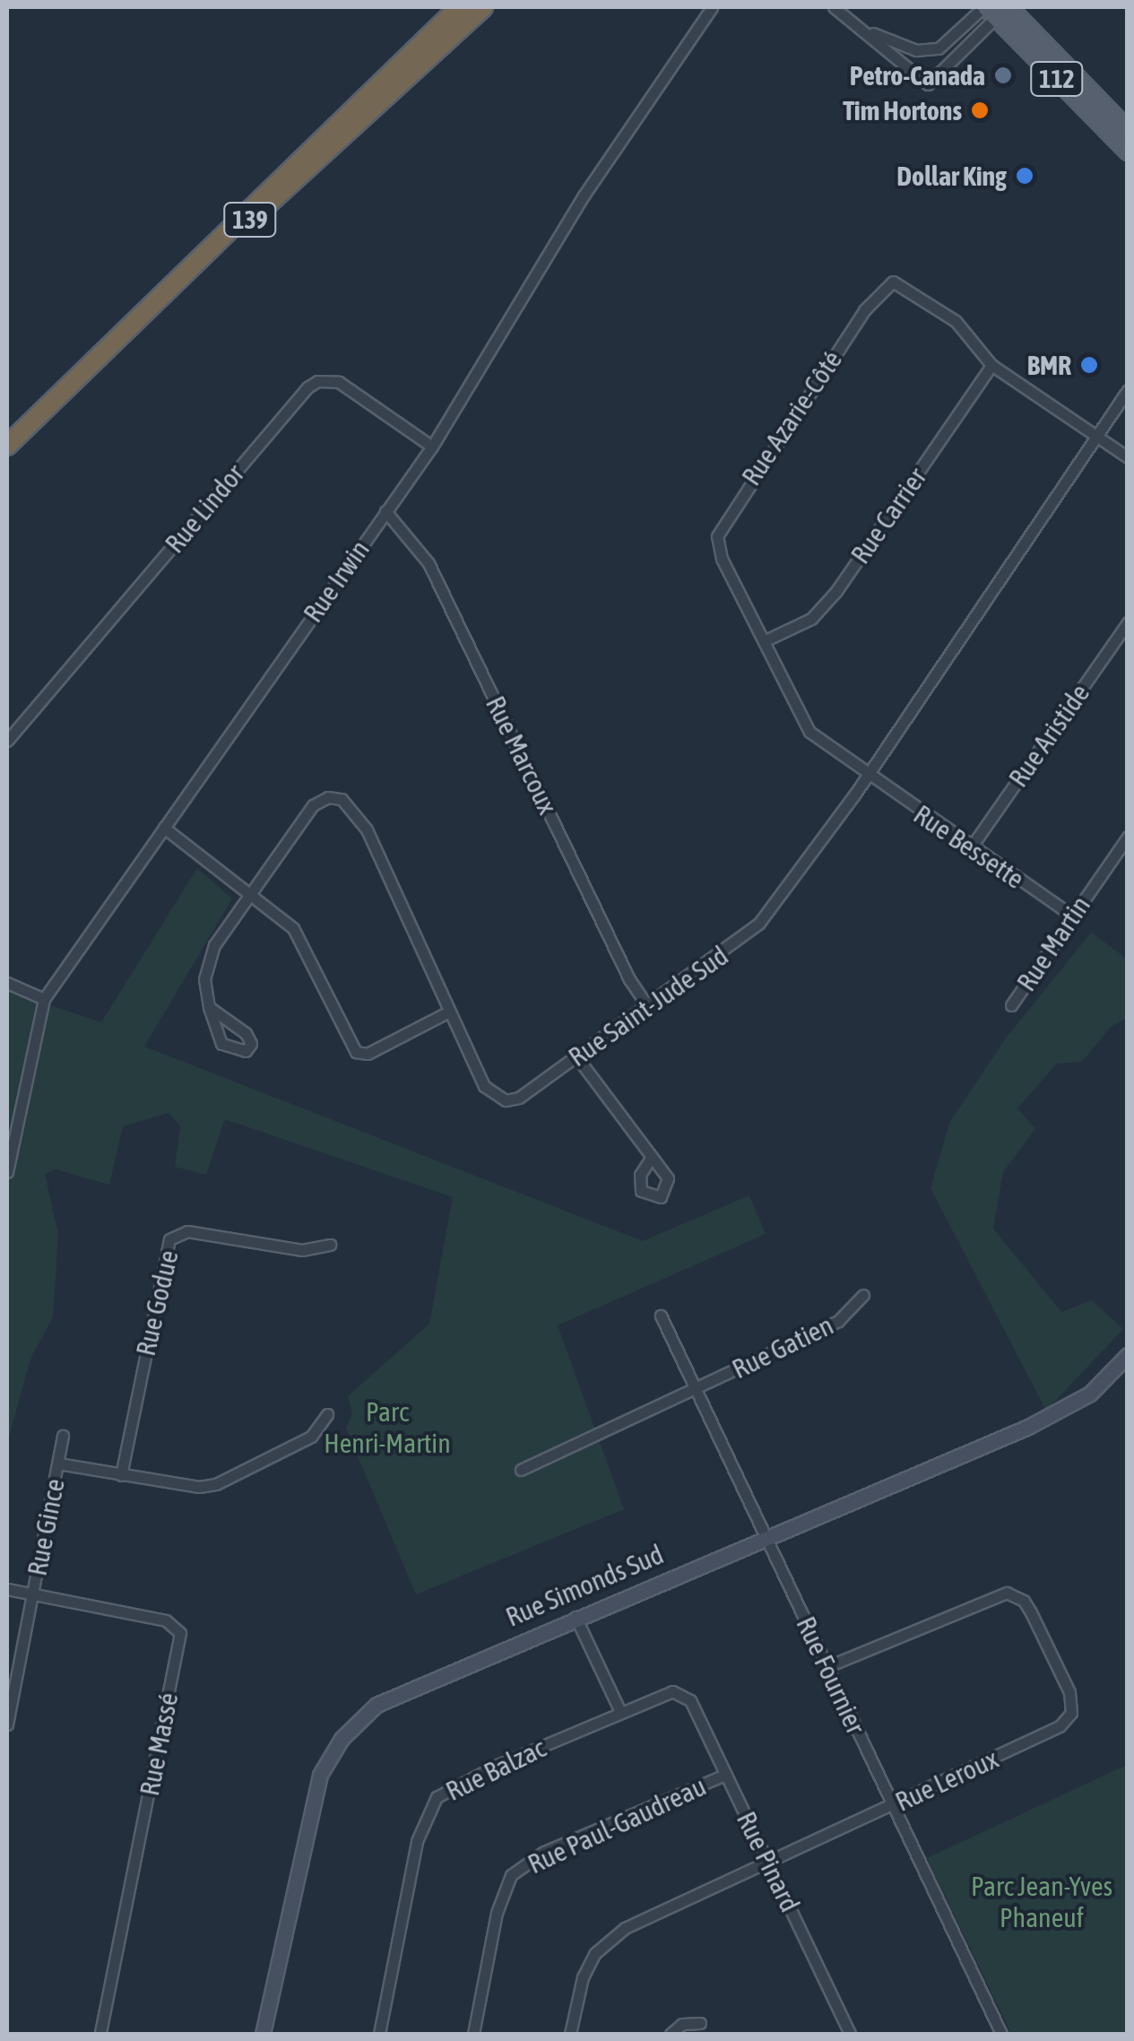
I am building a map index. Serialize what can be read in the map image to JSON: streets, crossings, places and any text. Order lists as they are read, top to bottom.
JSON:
{
  "streets": {
    "highway": ["139"],
    "main road": ["112"],
    "street": [
      "Rue Azarie-Côté",
      "Rue Lindor",
      "Rue Carrier",
      "Rue Irwin",
      "Rue Aristide",
      "Rue Marcoux",
      "Rue Bessette",
      "Rue Martin",
      "Rue Saint-Jude Sud",
      "Rue Godue",
      "Rue Gatien",
      "Rue Gince",
      "Rue Simonds Sud",
      "Rue Fournier",
      "Rue Massé",
      "Rue Balzac",
      "Rue Leroux",
      "Rue Paul-Gaudreau",
      "Rue Pinard"
    ]
  },
  "crossings": [
    ["Rue Azarie-Côté", "Rue Carrier"],
    ["Rue Azarie-Côté", "Rue Bessette"],
    ["Rue Azarie-Côté", "Rue Saint-Jude Sud"],
    ["Rue Lindor", "Rue Irwin"],
    ["Rue Irwin", "Rue Marcoux"],
    ["Rue Aristide", "Rue Bessette"],
    ["Rue Marcoux", "Rue Saint-Jude Sud"],
    ["Rue Bessette", "Rue Martin"],
    ["Rue Bessette", "Rue Saint-Jude Sud"],
    ["Rue Gatien", "Rue Fournier"],
    ["Rue Gince", "Rue Massé"],
    ["Rue Simonds Sud", "Rue Fournier"],
    ["Rue Fournier", "Rue Leroux"],
    ["Rue Balzac", "Rue Pinard"],
    ["Rue Leroux", "Rue Pinard"],
    ["Rue Paul-Gaudreau", "Rue Pinard"]
  ],
  "parks": ["Parc Henri-Martin", "Parc Jean-Yves Phaneuf"],
  "places": [
    "Petro-Canada",
    "Tim Hortons",
    "Dollar King",
    "BMR"
  ]
}
